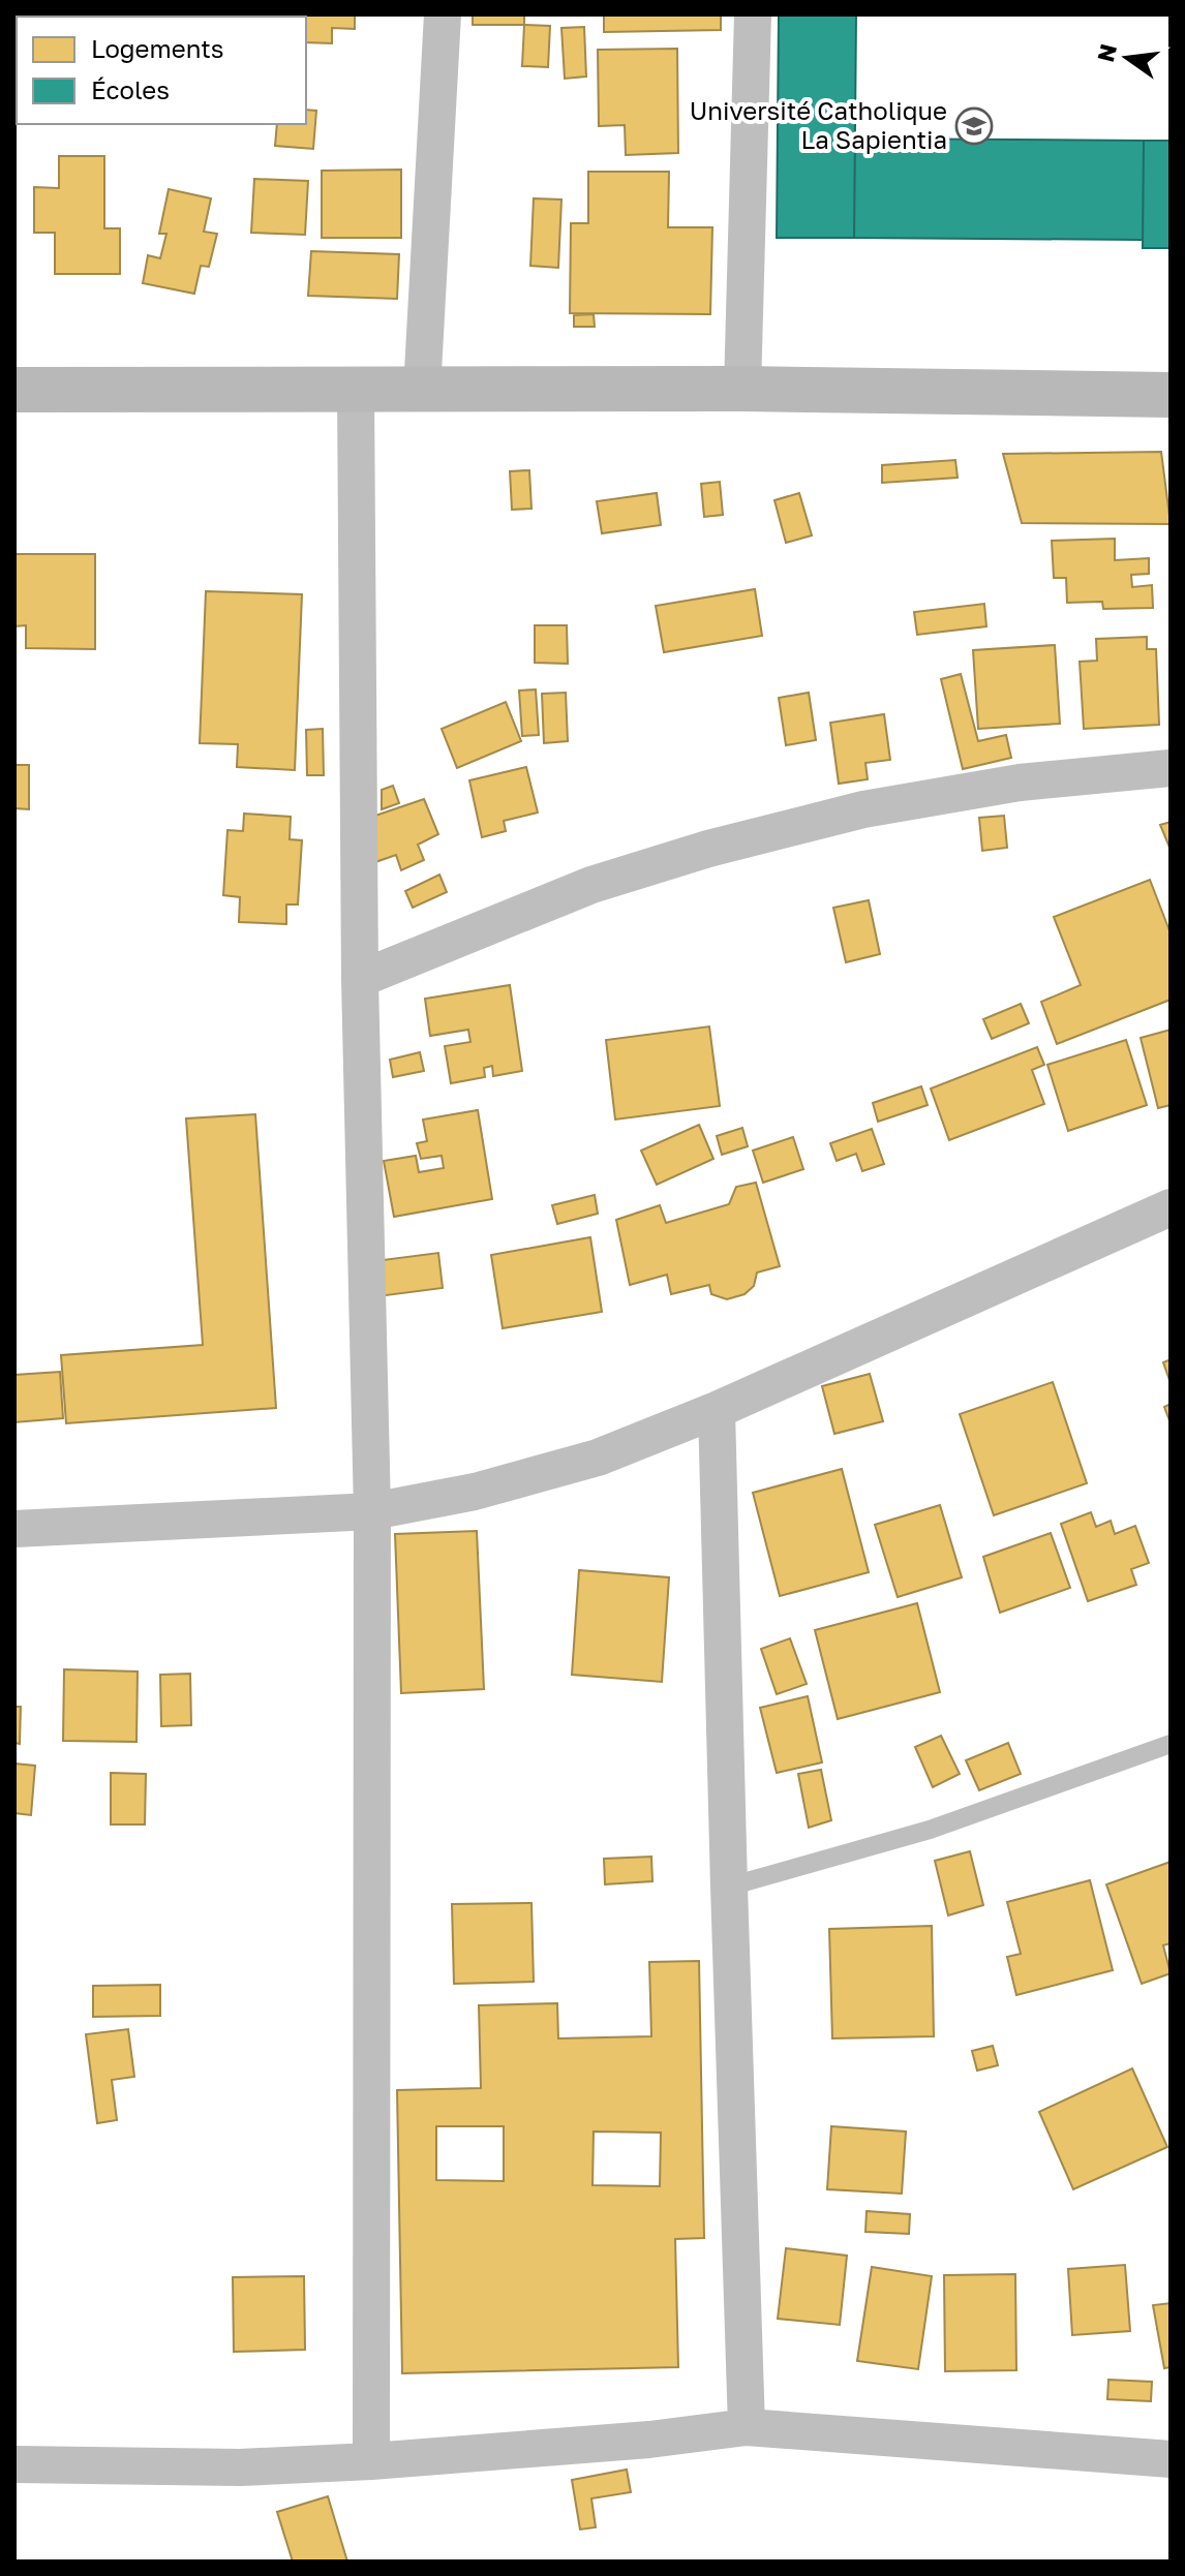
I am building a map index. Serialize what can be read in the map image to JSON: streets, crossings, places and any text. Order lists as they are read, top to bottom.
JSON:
{
  "places": {
    "school or university": ["Université Catholique La Sapientia"]
  },
  "legend": ["Logements", "Écoles"],
  "north": "left"
}
